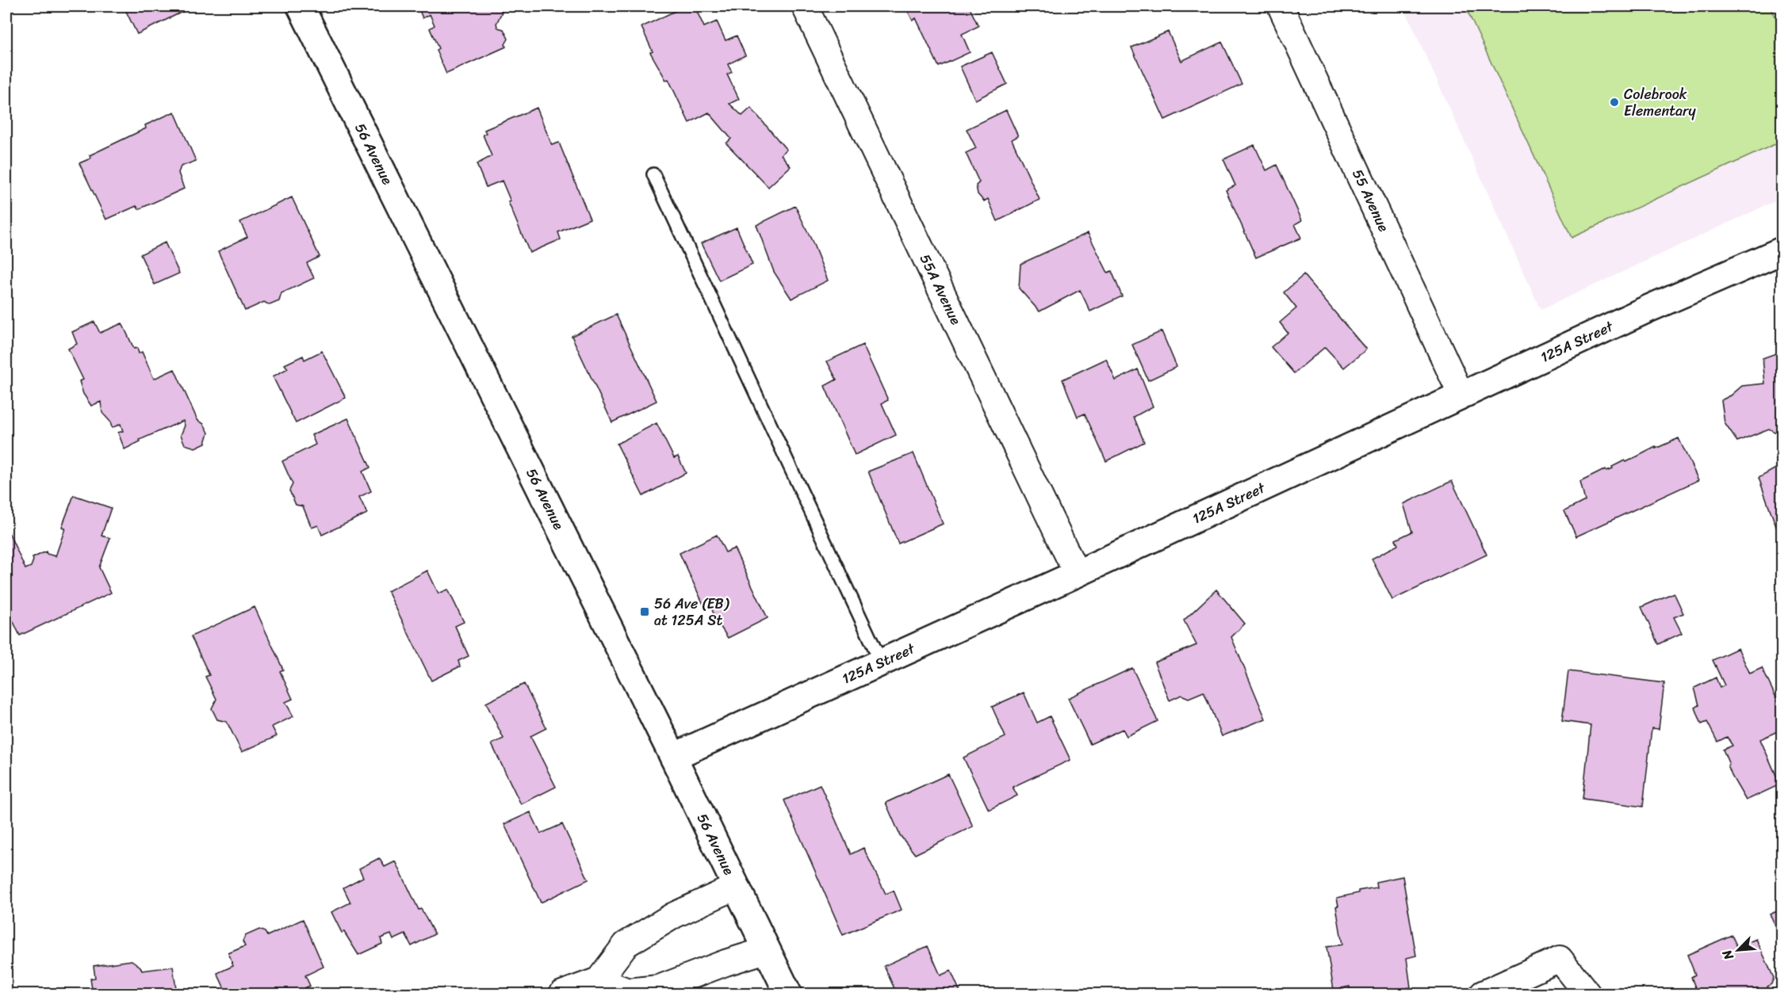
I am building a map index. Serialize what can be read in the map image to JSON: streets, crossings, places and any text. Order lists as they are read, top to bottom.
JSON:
{
  "streets": {
    "street": [
      "56 Avenue",
      "55 Avenue",
      "55A Avenue",
      "125A Street"
    ]
  },
  "crossings": [
    ["56 Avenue", "125A Street"],
    ["55 Avenue", "125A Street"],
    ["55A Avenue", "125A Street"]
  ],
  "places": {
    "other": ["Colebrook Elementary"],
    "transit": ["56 Ave (EB) at 125A St"]
  },
  "north": "bottom left"
}
